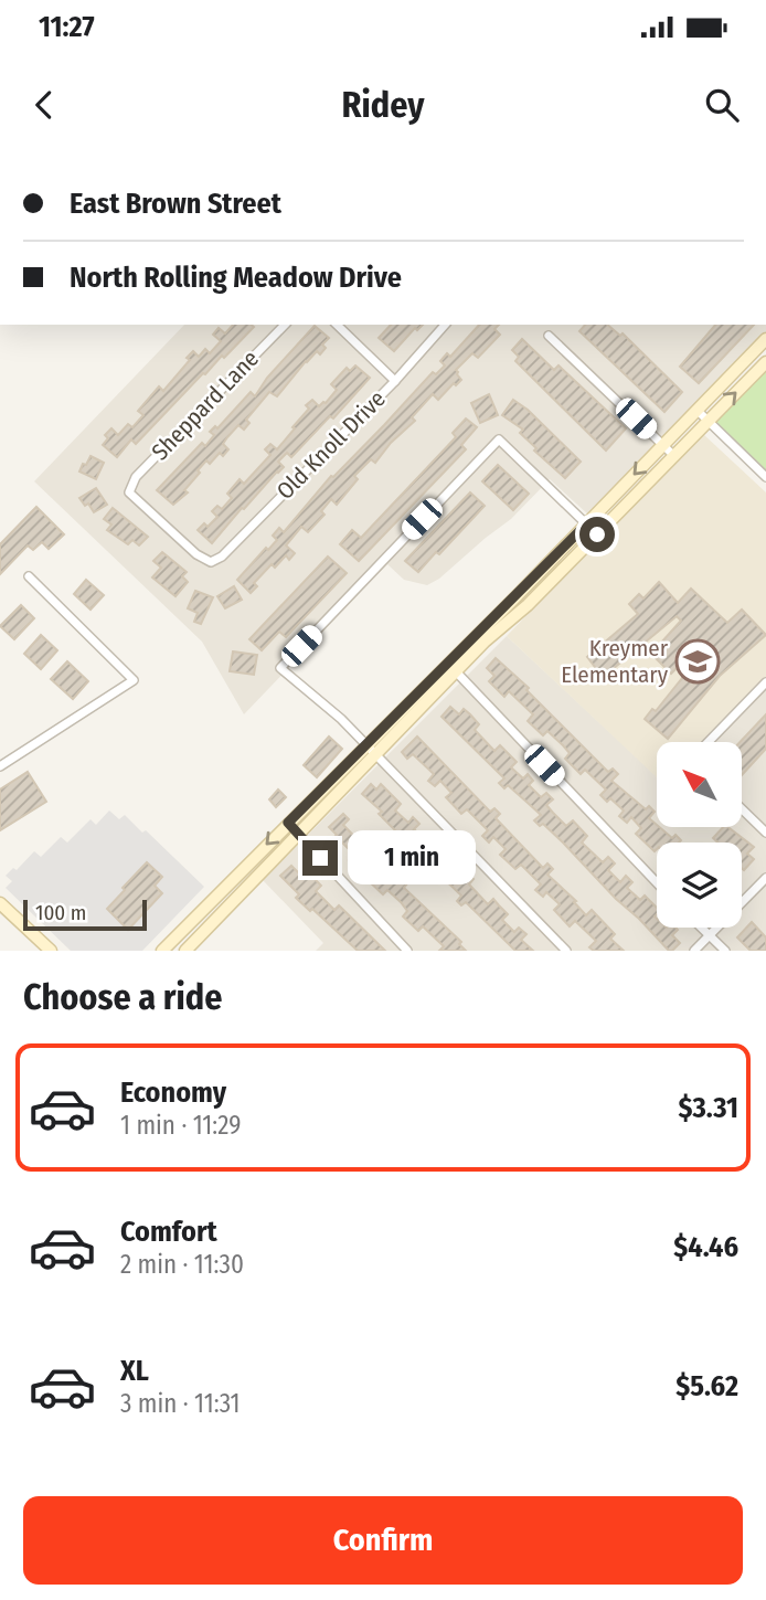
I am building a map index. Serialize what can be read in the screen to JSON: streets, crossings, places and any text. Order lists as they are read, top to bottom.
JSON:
{
  "streets": {
    "street": ["Sheppard Lane", "Old Knoll Drive"]
  },
  "crossings": [
    ["Sheppard Lane", "Old Knoll Drive"]
  ],
  "places": {
    "school or university": ["Kreymer Elementary"]
  },
  "scale_bar": "100 m",
  "north": "top left",
  "page": {
    "status": "11:27",
    "header": "Ridey",
    "banner": ["East Brown Street", "North Rolling Meadow Drive"],
    "bubble": "1 min",
    "scale": "100 m",
    "heading": "Choose a ride",
    "list": [
      {
        "name": "Economy",
        "note": "1 min · 11:29",
        "value": "$3.31"
      },
      {
        "name": "Comfort",
        "note": "2 min · 11:30",
        "value": "$4.46"
      },
      {
        "name": "XL",
        "note": "3 min · 11:31",
        "value": "$5.62"
      }
    ],
    "buttons": "Confirm"
  }
}
